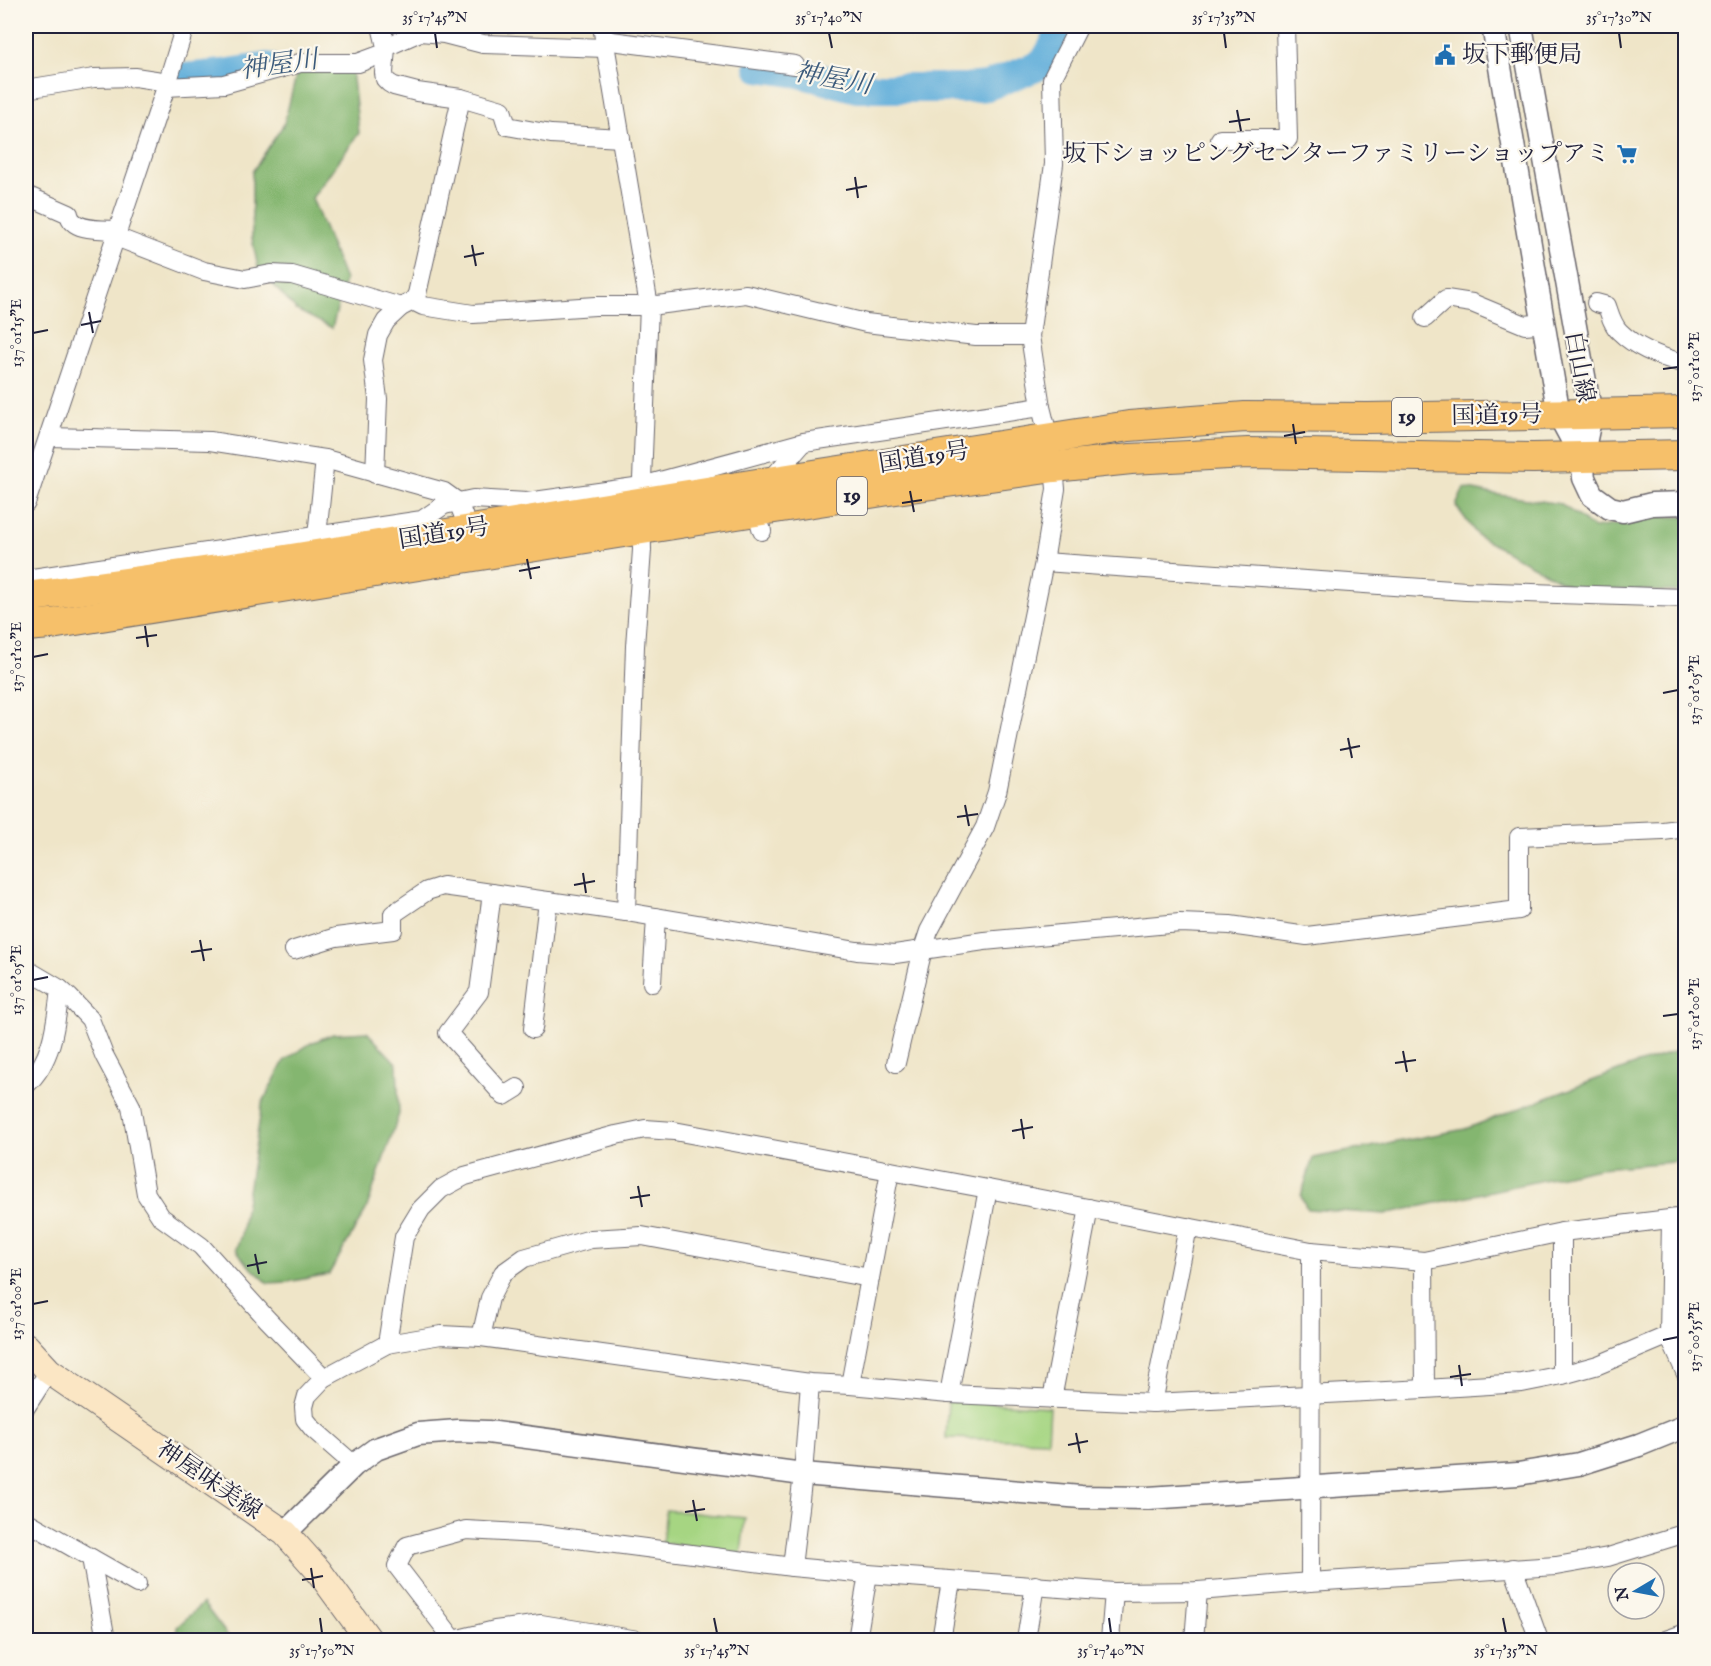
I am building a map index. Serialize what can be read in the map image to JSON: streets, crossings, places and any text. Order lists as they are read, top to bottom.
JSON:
{
  "streets": {
    "highway": ["国道19号", "19"],
    "main road": ["神屋味美線"],
    "street": ["白山線"]
  },
  "crossings": [
    ["白山線", "国道19号"]
  ],
  "water": ["神屋川"],
  "places": {
    "public building": ["坂下郵便局"],
    "supermarket": ["坂下ショッピングセンターファミリーショップアミ"]
  },
  "north": "left",
  "coordinates": [
    "35°17'45\"N",
    "35°17'40\"N",
    "35°17'35\"N",
    "35°17'30\"N",
    "137°01'15\"E",
    "137°01'10\"E",
    "137°01'05\"E",
    "137°01'00\"E",
    "137°00'55\"E",
    "35°17'50\"N"
  ]
}
